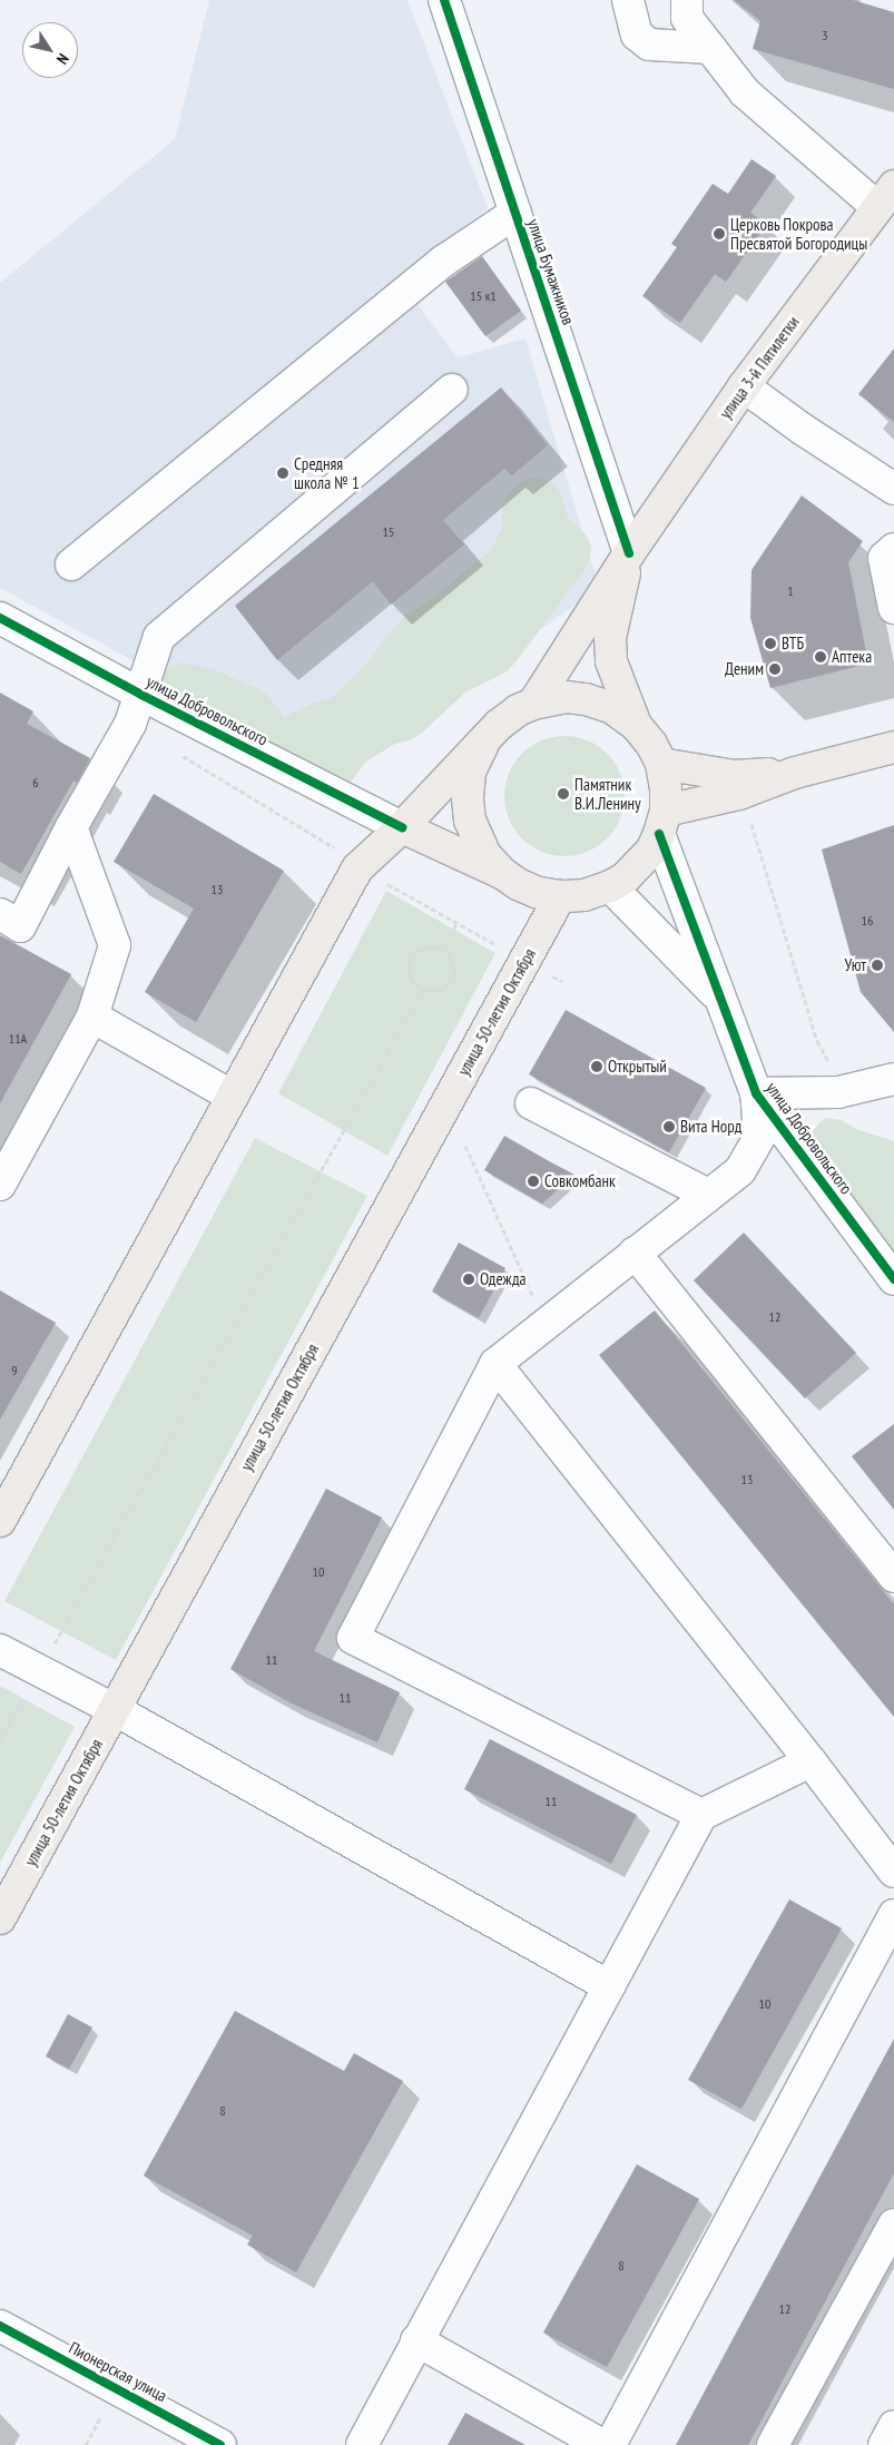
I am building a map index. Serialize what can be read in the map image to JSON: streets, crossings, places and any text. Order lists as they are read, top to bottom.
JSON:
{
  "streets": {
    "main road": ["улица 3-й Пятилетки", "улица 50-летия Октября"],
    "street": ["улица Бумажников", "улица Добровольского", "Пионерская улица"]
  },
  "crossings": [
    ["улица Бумажников", "улица 3-й Пятилетки"],
    ["улица 3-й Пятилетки", "улица Добровольского"],
    ["улица 3-й Пятилетки", "улица 50-летия Октября"],
    ["улица Добровольского", "улица 50-летия Октября"]
  ],
  "places": [
    "Церковь Покрова Пресвятой Богородицы",
    "Средняя школа № 1",
    "ВТБ",
    "Аптека",
    "Деним",
    "Памятник В.И.Ленину",
    "Уют",
    "Открытый",
    "Вита Норд",
    "Совкомбанк",
    "Одежда"
  ],
  "house_numbers": [
    "3",
    "15 к1",
    "15",
    "1",
    "6",
    "13",
    "16",
    "11А",
    "12",
    "9",
    "13",
    "10",
    "11",
    "11",
    "11",
    "10",
    "8",
    "8",
    "12"
  ],
  "north": "bottom right"
}
